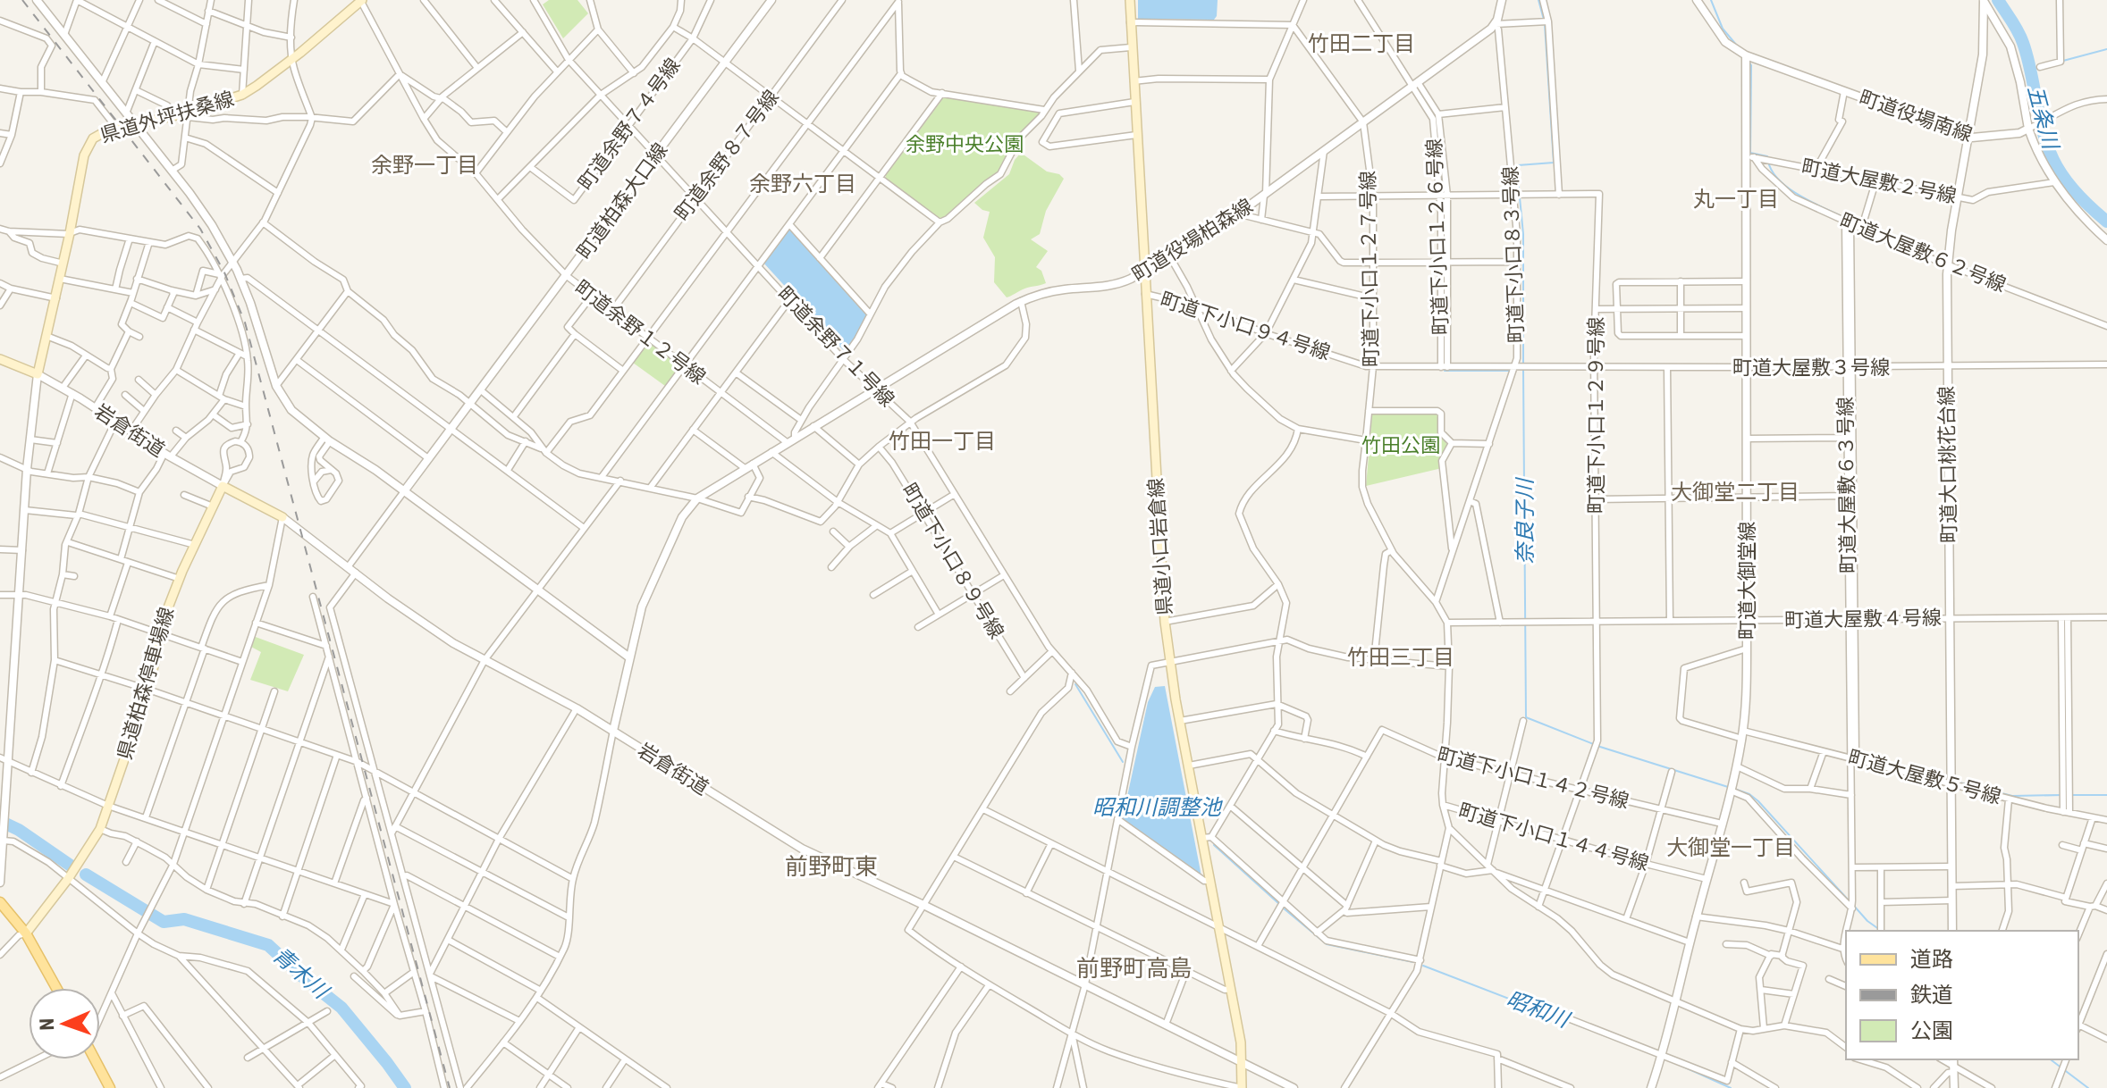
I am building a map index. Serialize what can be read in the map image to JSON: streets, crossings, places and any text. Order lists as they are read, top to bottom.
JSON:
{
  "streets": {
    "main road": ["県道外坪扶桑線", "県道小口岩倉線", "県道柏森停車場線"],
    "street": [
      "町道役場南線",
      "町道余野７４号線",
      "町道余野８７号線",
      "町道大屋敷２号線",
      "町道柏森大口線",
      "町道下小口１２６号線",
      "町道役場柏森線",
      "町道大屋敷６２号線",
      "町道下小口８３号線",
      "町道下小口１２７号線",
      "町道下小口９４号線",
      "町道余野１２号線",
      "町道余野７１号線",
      "町道大屋敷３号線",
      "町道下小口１２９号線",
      "岩倉街道",
      "町道大口桃花台線",
      "町道大屋敷６３号線",
      "町道下小口８９号線",
      "町道大御堂線",
      "町道大屋敷４号線",
      "町道大屋敷５号線",
      "町道下小口１４２号線",
      "町道下小口１４４号線"
    ]
  },
  "crossings": [
    ["町道役場南線", "町道大口桃花台線"],
    ["町道役場南線", "町道大御堂線"],
    ["県道外坪扶桑線", "町道余野１２号線"],
    ["県道外坪扶桑線", "岩倉街道"],
    ["町道余野７４号線", "町道余野７１号線"],
    ["町道余野８７号線", "町道余野１２号線"],
    ["町道余野８７号線", "町道余野７１号線"],
    ["町道大屋敷２号線", "町道大屋敷６２号線"],
    ["町道大屋敷２号線", "町道大口桃花台線"],
    ["町道大屋敷２号線", "町道大御堂線"],
    ["町道柏森大口線", "町道余野１２号線"],
    ["町道柏森大口線", "町道余野７１号線"],
    ["町道下小口１２６号線", "町道役場柏森線"],
    ["町道下小口１２６号線", "町道下小口９４号線"],
    ["町道下小口１２６号線", "町道下小口１２９号線"],
    ["町道役場柏森線", "町道下小口８３号線"],
    ["町道役場柏森線", "町道下小口１２７号線"],
    ["町道役場柏森線", "町道余野１２号線"],
    ["町道役場柏森線", "町道余野７１号線"],
    ["町道役場柏森線", "県道小口岩倉線"],
    ["町道大屋敷６２号線", "町道大口桃花台線"],
    ["町道大屋敷６２号線", "町道大屋敷６３号線"],
    ["町道大屋敷６２号線", "町道大御堂線"],
    ["町道下小口８３号線", "町道下小口１２７号線"],
    ["町道下小口８３号線", "町道下小口９４号線"],
    ["町道下小口８３号線", "町道大屋敷３号線"],
    ["町道下小口８３号線", "町道下小口１２９号線"],
    ["町道下小口１２７号線", "町道下小口９４号線"],
    ["町道下小口１２７号線", "町道下小口１２９号線"],
    ["町道下小口１２７号線", "町道大屋敷４号線"],
    ["町道下小口９４号線", "町道大屋敷３号線"],
    ["町道下小口９４号線", "県道小口岩倉線"],
    ["町道大屋敷３号線", "町道下小口１２９号線"],
    ["町道大屋敷３号線", "町道大口桃花台線"],
    ["町道大屋敷３号線", "町道大屋敷６３号線"],
    ["町道大屋敷３号線", "町道大御堂線"],
    ["町道下小口１２９号線", "町道大屋敷４号線"],
    ["町道下小口１２９号線", "町道下小口１４２号線"],
    ["町道下小口１２９号線", "町道下小口１４４号線"],
    ["岩倉街道", "県道小口岩倉線"],
    ["岩倉街道", "県道柏森停車場線"],
    ["町道大口桃花台線", "町道大屋敷４号線"],
    ["町道大口桃花台線", "町道大屋敷５号線"],
    ["町道大屋敷６３号線", "町道大屋敷４号線"],
    ["町道大屋敷６３号線", "町道大屋敷５号線"],
    ["町道大御堂線", "町道大屋敷４号線"],
    ["町道大御堂線", "町道大屋敷５号線"],
    ["町道大御堂線", "町道下小口１４２号線"],
    ["町道大御堂線", "町道下小口１４４号線"]
  ],
  "districts": [
    "竹田二丁目",
    "余野一丁目",
    "余野六丁目",
    "丸一丁目",
    "竹田一丁目",
    "大御堂二丁目",
    "竹田三丁目",
    "大御堂一丁目",
    "前野町東",
    "前野町高島"
  ],
  "water": [
    "五条川",
    "奈良子川",
    "昭和川調整池",
    "青木川",
    "昭和川"
  ],
  "parks": ["余野中央公園", "竹田公園"],
  "legend": ["道路", "鉄道", "公園"],
  "north": "left"
}
